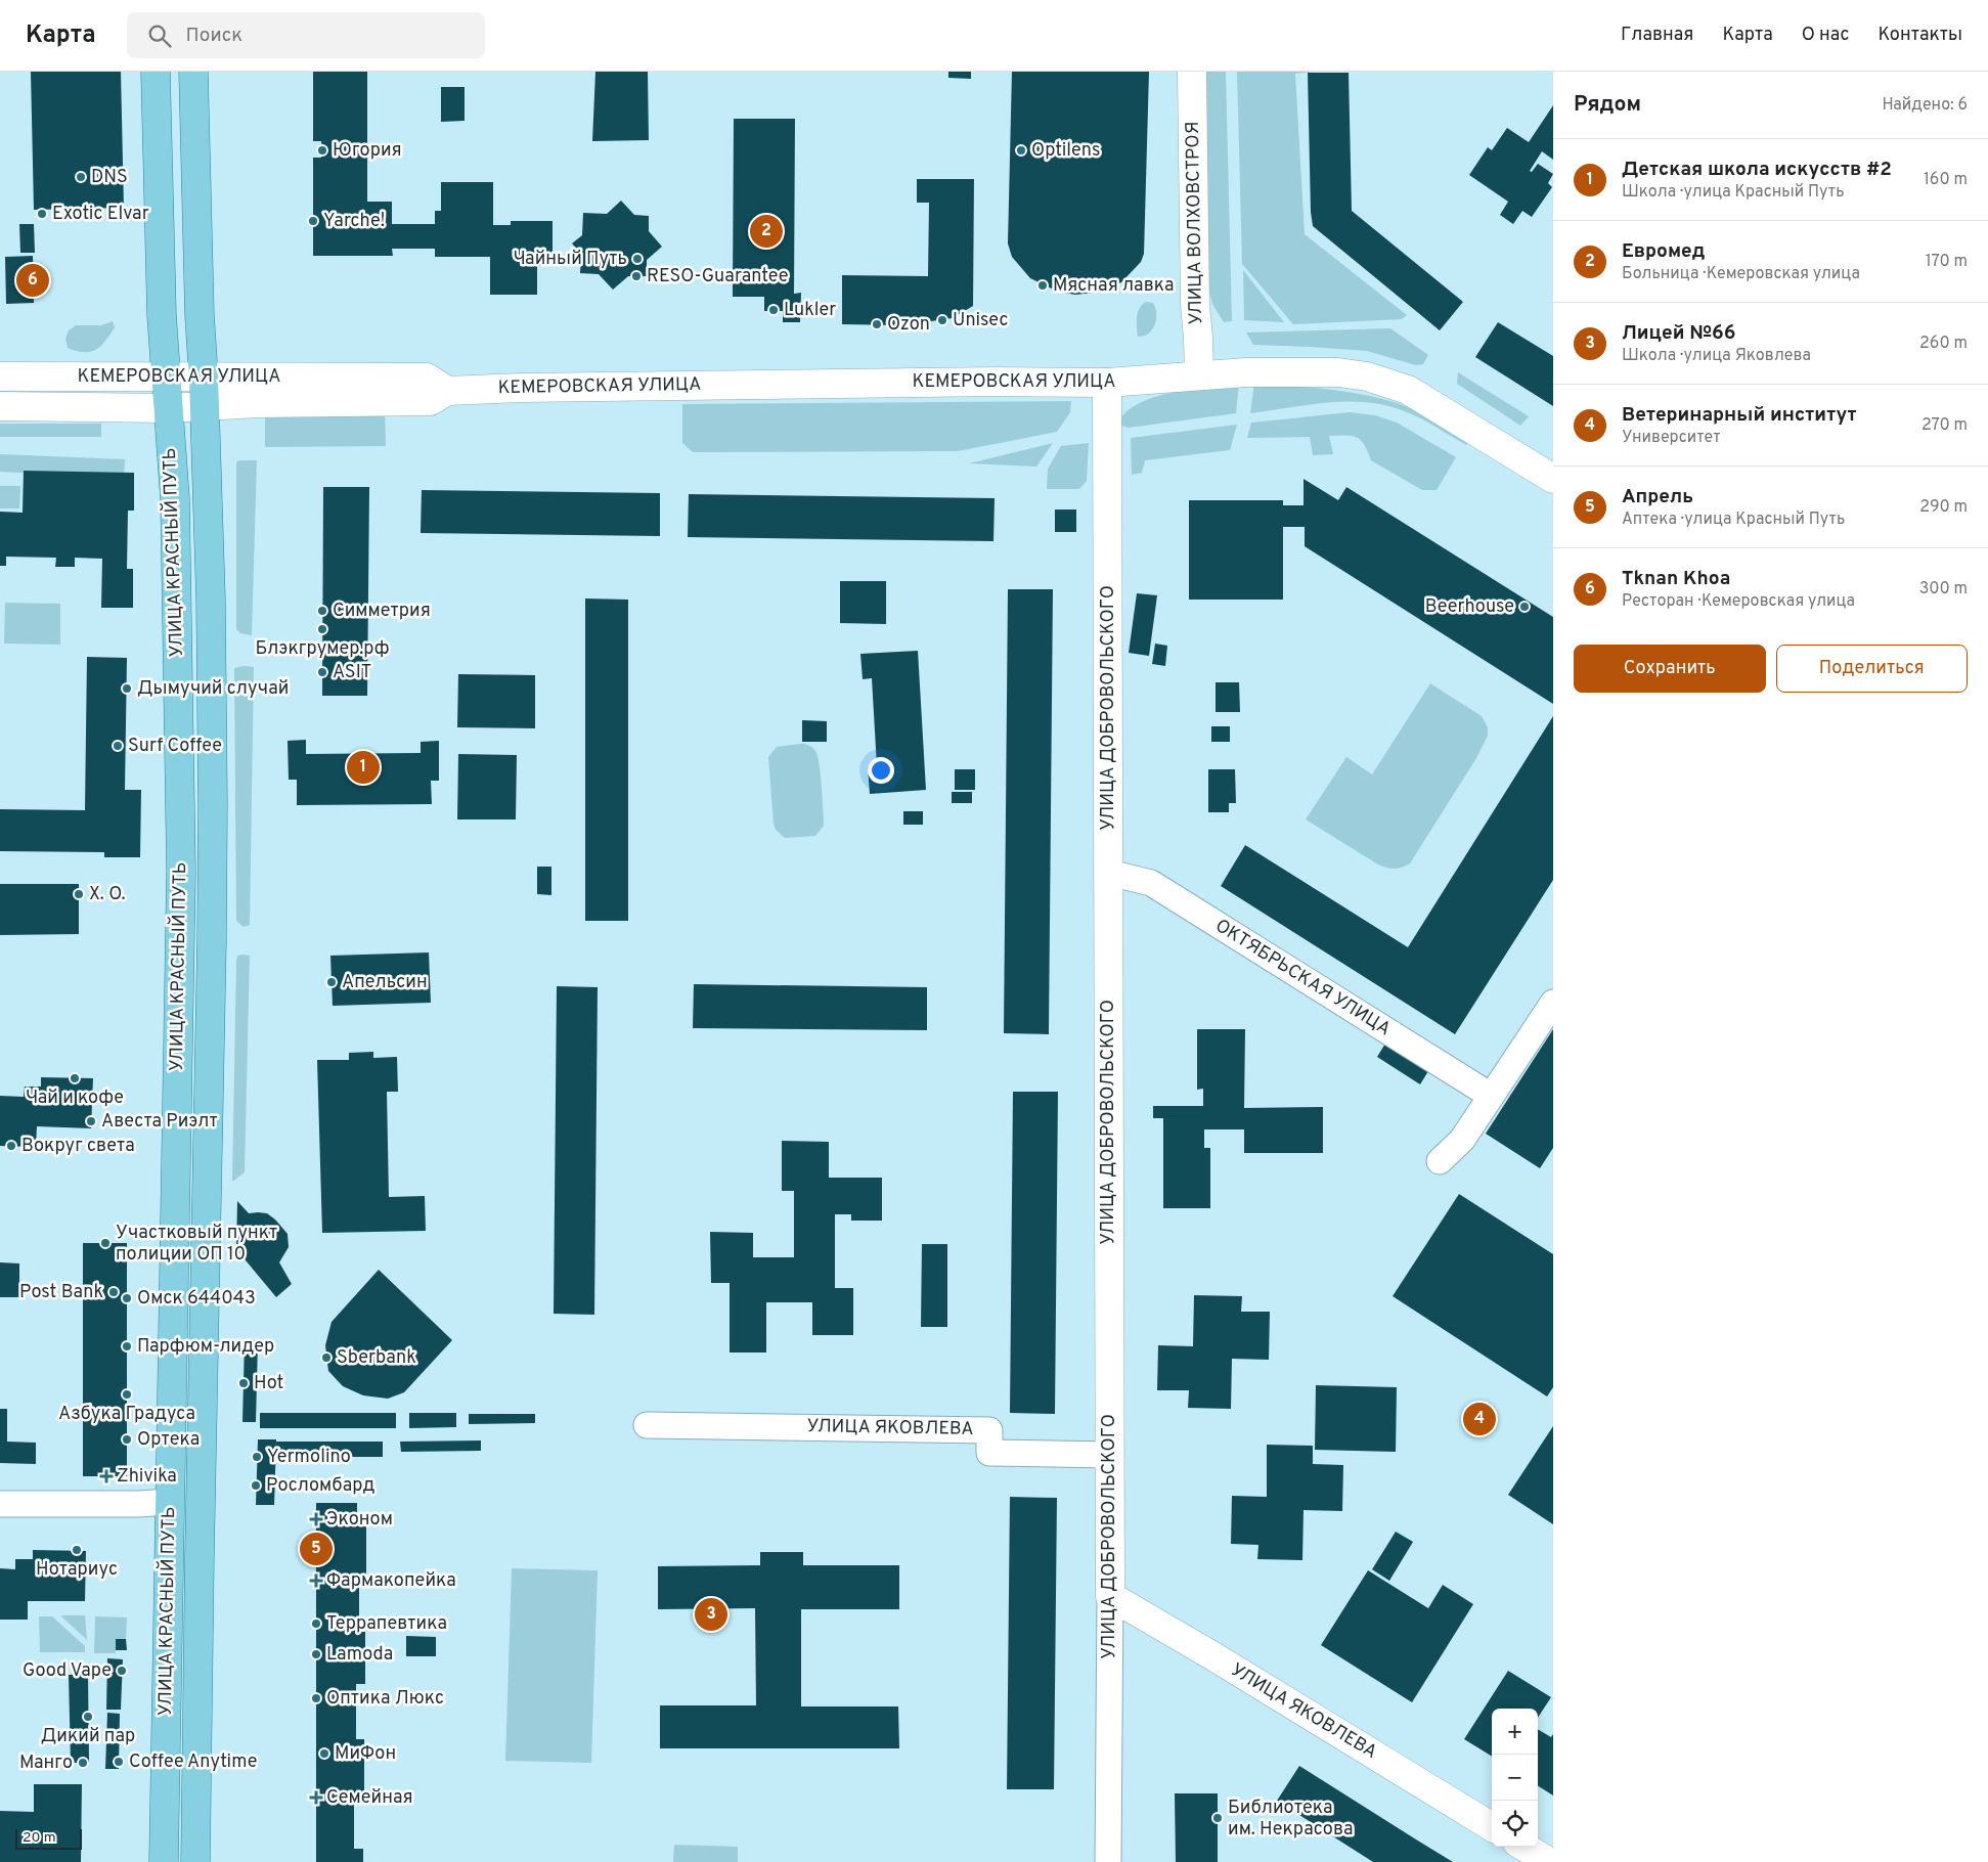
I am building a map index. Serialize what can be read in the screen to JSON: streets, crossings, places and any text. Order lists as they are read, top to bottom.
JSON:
{
  "streets": {
    "main road": ["УЛИЦА КРАСНЫЙ ПУТЬ"],
    "street": [
      "УЛИЦА ВОЛХОВСТРОЯ",
      "КЕМЕРОВСКАЯ УЛИЦА",
      "УЛИЦА ДОБРОВОЛЬСКОГО",
      "ОКТЯБРЬСКАЯ УЛИЦА",
      "УЛИЦА ЯКОВЛЕВА"
    ]
  },
  "crossings": [
    ["УЛИЦА ВОЛХОВСТРОЯ", "КЕМЕРОВСКАЯ УЛИЦА"],
    ["КЕМЕРОВСКАЯ УЛИЦА", "УЛИЦА КРАСНЫЙ ПУТЬ"],
    ["КЕМЕРОВСКАЯ УЛИЦА", "УЛИЦА ДОБРОВОЛЬСКОГО"],
    ["УЛИЦА ДОБРОВОЛЬСКОГО", "ОКТЯБРЬСКАЯ УЛИЦА"],
    ["УЛИЦА ДОБРОВОЛЬСКОГО", "УЛИЦА ЯКОВЛЕВА"]
  ],
  "places": {
    "other": [
      "Югория",
      "Optilens",
      "DNS",
      "Exotic Elvar",
      "Yarche!",
      "Чайный Путь",
      "RESO-Guarantee",
      "Мясная лавка",
      "Lukler",
      "Unisec",
      "Ozon",
      "Beerhouse",
      "Симметрия",
      "Блэкгрумер.рф",
      "ASIT",
      "Дымучий случай",
      "Surf Coffee",
      "X. O.",
      "Апельсин",
      "Чай и кофе",
      "Авеста Риэлт",
      "Вокруг света",
      "Участковый пункт полиции ОП 10",
      "Post Bank",
      "Омск 644043",
      "Парфюм-лидер",
      "Sberbank",
      "Hot",
      "Азбука Градуса",
      "Ортека",
      "Yermolino",
      "Росломбард",
      "Нотариус",
      "Террапевтика",
      "Lamoda",
      "Good Vape",
      "Оптика Люкс",
      "Дикий пар",
      "МиФон",
      "Coffee Anytime",
      "Манго",
      "Библиотека им. Некрасова"
    ],
    "health": [
      "Zhivika",
      "Эконом",
      "Фармакопейка",
      "Семейная"
    ]
  },
  "scale_bar": "20 m",
  "page": {
    "header": "Карта",
    "search": "Поиск",
    "nav": [
      "Главная",
      "Карта",
      "О нас",
      "Контакты"
    ],
    "heading": ["Рядом", "Найдено: 6"],
    "list": [
      {
        "mark": "1",
        "name": "Детская школа искусств #2",
        "note": "Школа · улица Красный Путь",
        "value": "160 m"
      },
      {
        "mark": "2",
        "name": "Евромед",
        "note": "Больница · Кемеровская улица",
        "value": "170 m"
      },
      {
        "mark": "3",
        "name": "Лицей №66",
        "note": "Школа · улица Яковлева",
        "value": "260 m"
      },
      {
        "mark": "4",
        "name": "Ветеринарный институт",
        "note": "Университет",
        "value": "270 m"
      },
      {
        "mark": "5",
        "name": "Апрель",
        "note": "Аптека · улица Красный Путь",
        "value": "290 m"
      },
      {
        "mark": "6",
        "name": "Tknan Khoa",
        "note": "Ресторан · Кемеровская улица",
        "value": "300 m"
      }
    ],
    "pins": [
      "2",
      "6",
      "1",
      "4",
      "5",
      "3"
    ],
    "buttons": ["Сохранить", "Поделиться"],
    "map_buttons": ["+", "−"],
    "scale": "20 m"
  }
}
